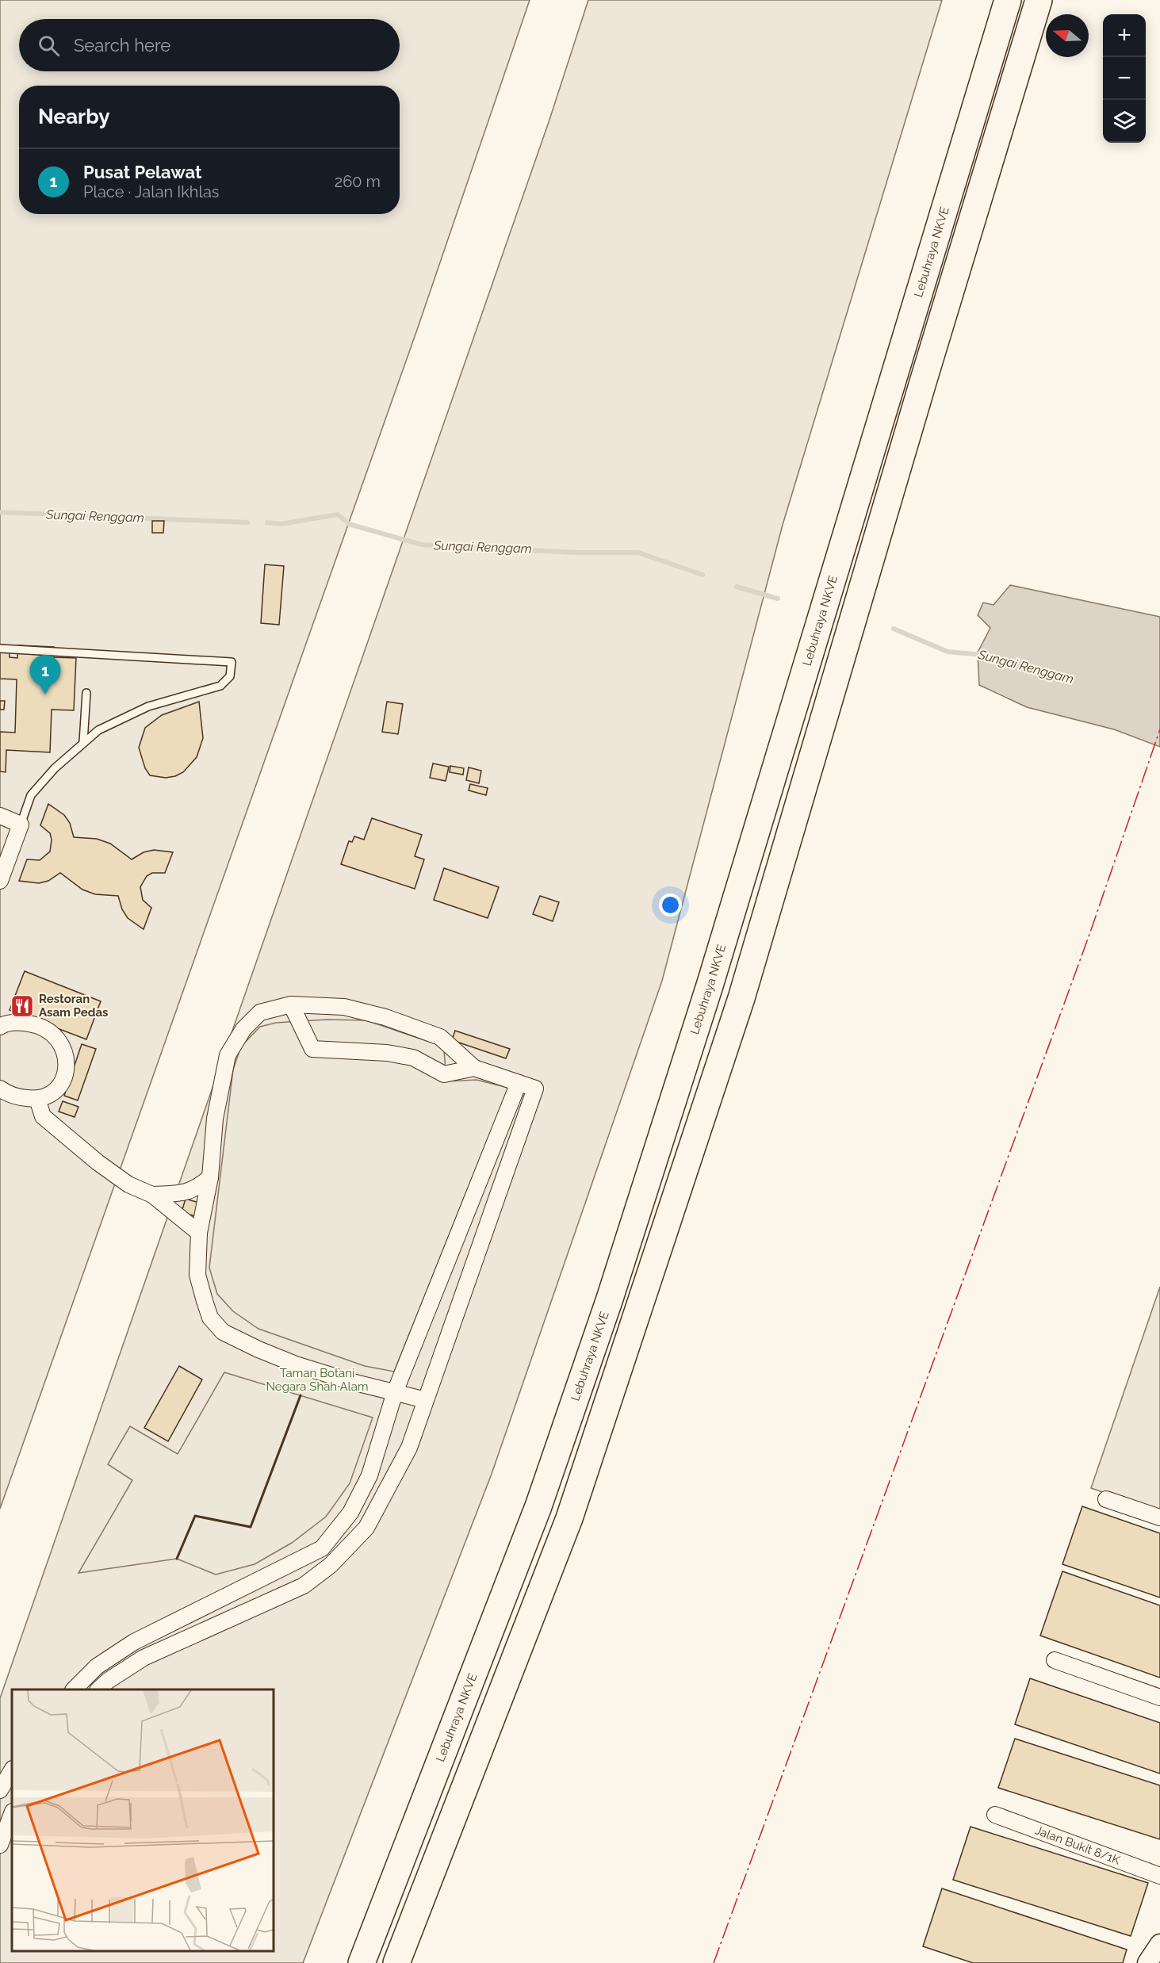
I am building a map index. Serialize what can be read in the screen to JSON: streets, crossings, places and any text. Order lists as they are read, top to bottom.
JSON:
{
  "streets": {
    "highway": ["Lebuhraya NKVE"],
    "street": ["Jalan Bukit 8/1K"]
  },
  "water": ["Sungai Renggam"],
  "parks": ["Taman Botani Negara Shah Alam"],
  "places": {
    "restaurant": ["Restoran Asam Pedas"]
  },
  "north": "left",
  "page": {
    "map_buttons": ["+", "−"],
    "search": "Search here",
    "heading": "Nearby",
    "list": [
      {
        "mark": "1",
        "name": "Pusat Pelawat",
        "note": "Place · Jalan Ikhlas",
        "value": "260 m"
      }
    ],
    "pins": "1"
  }
}
